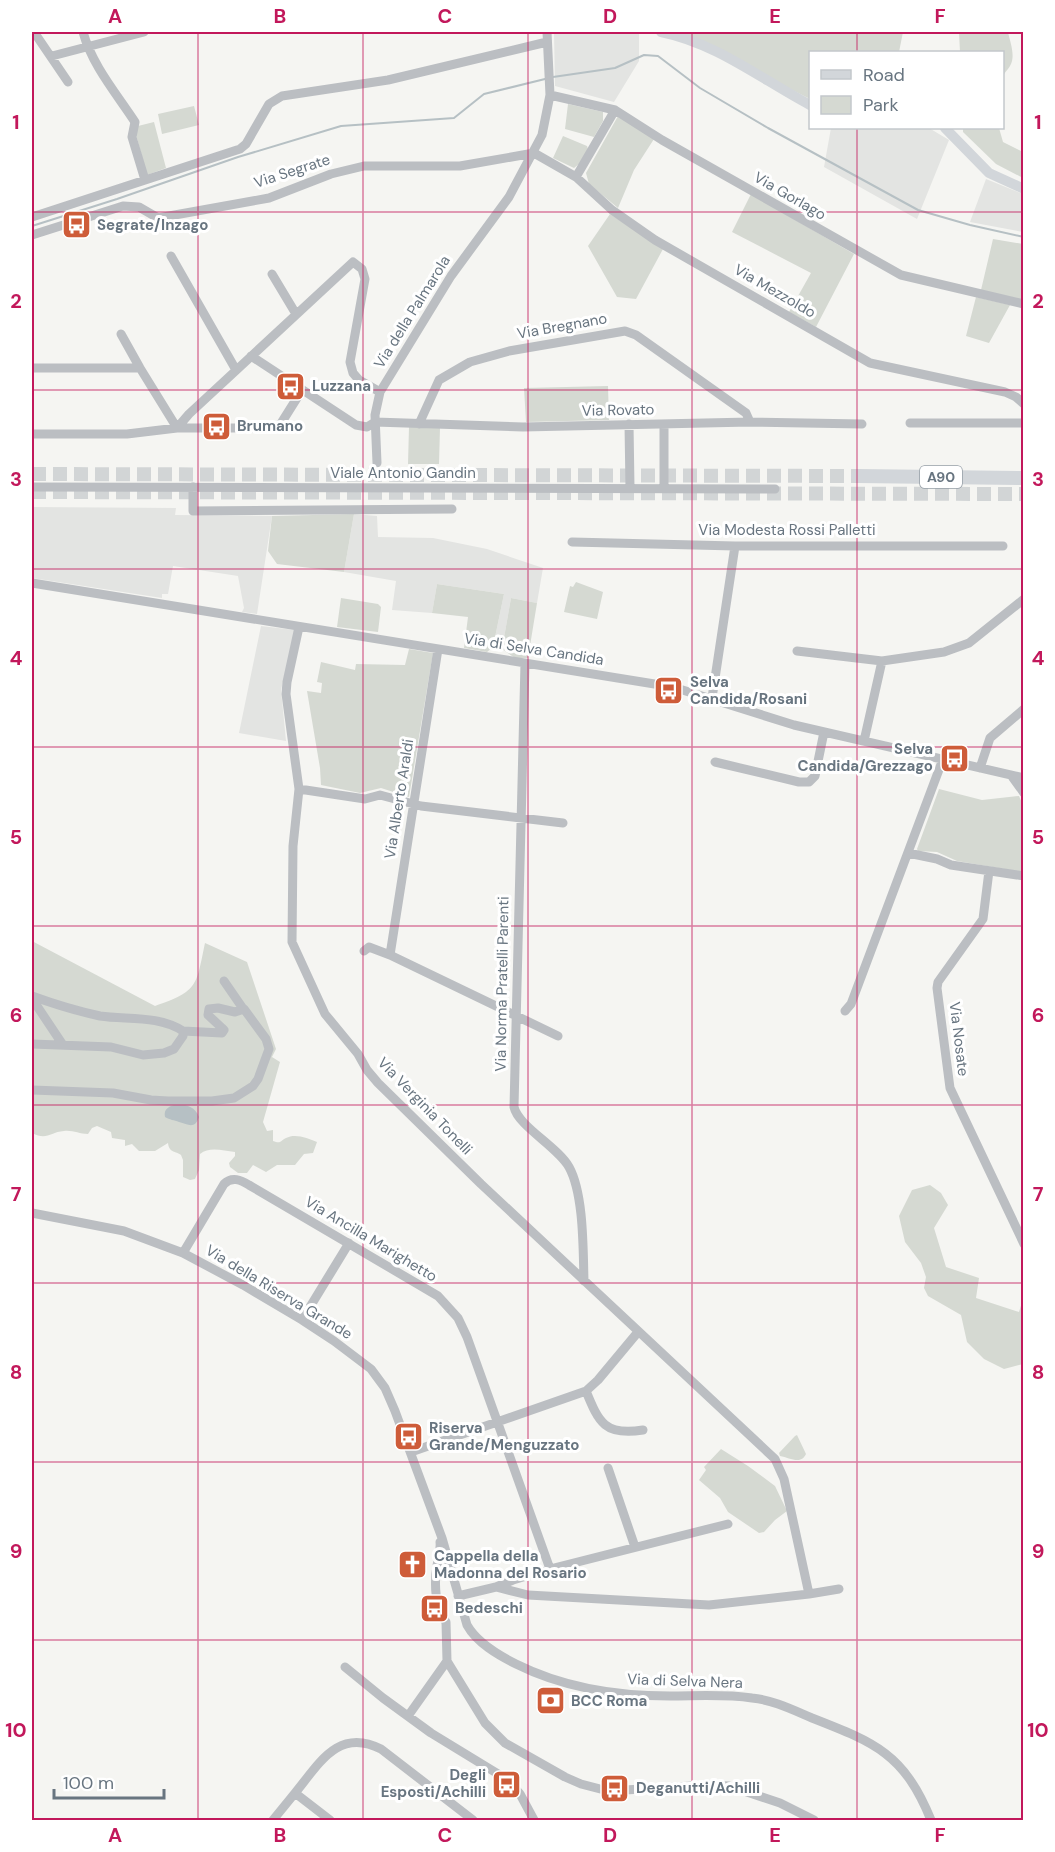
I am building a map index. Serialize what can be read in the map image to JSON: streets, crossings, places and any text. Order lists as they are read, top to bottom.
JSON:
{
  "streets": {
    "highway": ["A90"],
    "street": [
      "Via Segrate",
      "Via Gorlago",
      "Via Mezzoldo",
      "Via della Palmarola",
      "Via Bregnano",
      "Via Rovato",
      "Viale Antonio Gandin",
      "Via Modesta Rossi Palletti",
      "Via di Selva Candida",
      "Via Alberto Araldi",
      "Via Norma Pratelli Parenti",
      "Via Nosate",
      "Via Verginia Tonelli",
      "Via Ancilla Marighetto",
      "Via della Riserva Grande",
      "Via di Selva Nera"
    ]
  },
  "crossings": [
    ["Via Segrate", "Via Mezzoldo"],
    ["Via Segrate", "Via della Palmarola"],
    ["Via Gorlago", "Via della Palmarola"],
    ["Via Mezzoldo", "Via della Palmarola"],
    ["Via della Palmarola", "Via Rovato"],
    ["Via Bregnano", "Via Rovato"],
    ["Via di Selva Candida", "Via Alberto Araldi"],
    ["Via di Selva Candida", "Via Norma Pratelli Parenti"],
    ["Via di Selva Candida", "Via Verginia Tonelli"],
    ["Via Norma Pratelli Parenti", "Via Verginia Tonelli"],
    ["Via Ancilla Marighetto", "Via della Riserva Grande"],
    ["Via della Riserva Grande", "Via di Selva Nera"]
  ],
  "places": {
    "bus stop": [
      "Segrate/Inzago",
      "Luzzana",
      "Brumano",
      "Selva Candida/Rosani",
      "Selva Candida/Grezzago",
      "Riserva Grande/Menguzzato",
      "Bedeschi",
      "Degli Esposti/Achilli",
      "Deganutti/Achilli"
    ],
    "church": ["Cappella della Madonna del Rosario"],
    "bank": ["BCC Roma"]
  },
  "legend": ["Road", "Park"],
  "scale_bar": "100 m",
  "grid": {
    "columns": [
      "A",
      "B",
      "C",
      "D",
      "E",
      "F"
    ],
    "rows": [
      "1",
      "2",
      "3",
      "4",
      "5",
      "6",
      "7",
      "8",
      "9",
      "10"
    ]
  }
}
